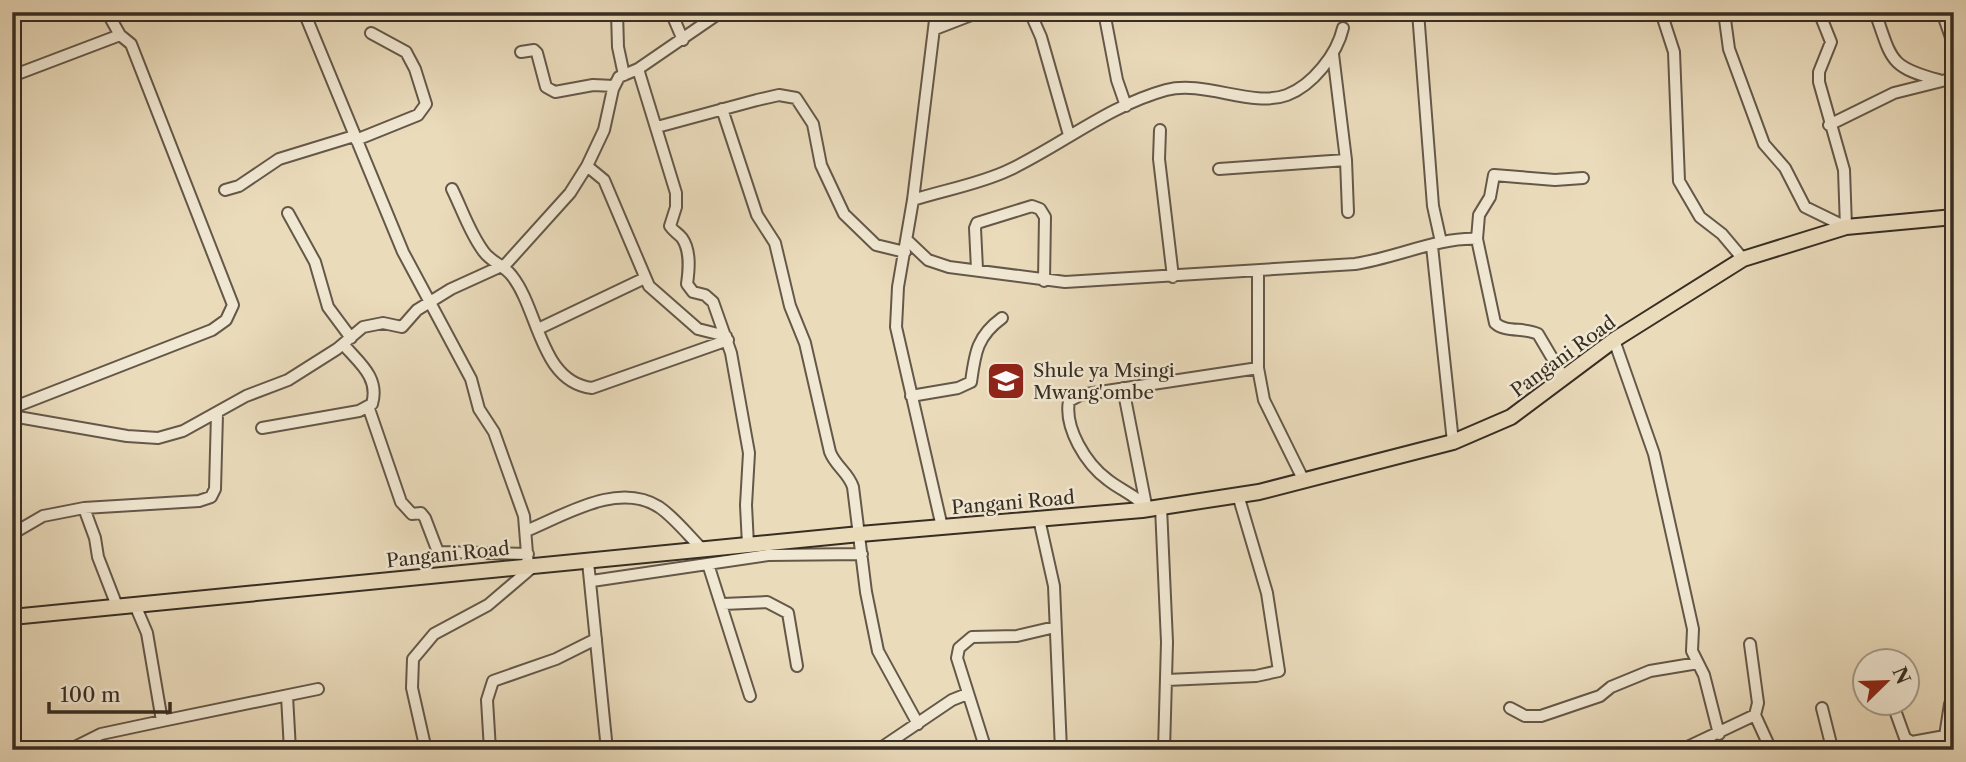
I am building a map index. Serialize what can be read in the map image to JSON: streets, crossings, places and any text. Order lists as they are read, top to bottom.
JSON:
{
  "streets": {
    "main road": ["Pangani Road"]
  },
  "places": {
    "school or university": ["Shule ya Msingi Mwang'ombe"]
  },
  "scale_bar": "100 m",
  "north": "top right"
}
